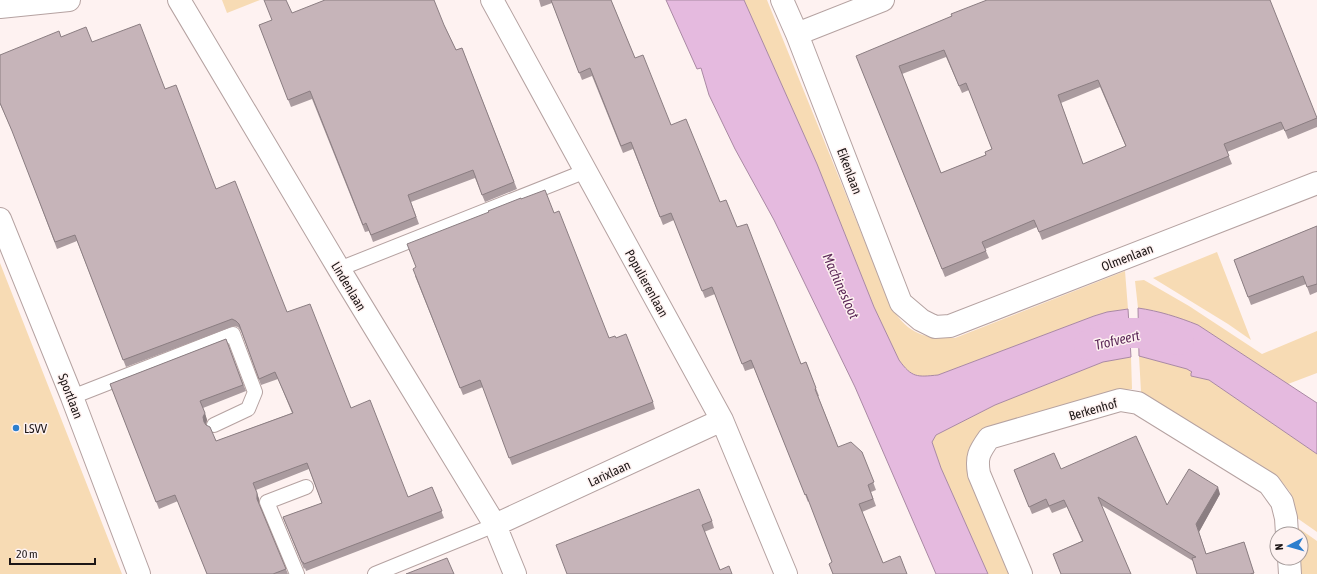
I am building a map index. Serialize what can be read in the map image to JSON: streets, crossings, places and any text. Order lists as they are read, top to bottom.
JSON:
{
  "streets": {
    "street": [
      "Eikenlaan",
      "Olmenlaan",
      "Populierenlaan",
      "Lindenlaan",
      "Sportlaan",
      "Berkenhof",
      "Larixlaan"
    ]
  },
  "crossings": [
    ["Eikenlaan", "Olmenlaan"],
    ["Populierenlaan", "Larixlaan"],
    ["Lindenlaan", "Larixlaan"]
  ],
  "water": ["Machinesloot", "Trofveert"],
  "places": ["LSVV"],
  "scale_bar": "20 m",
  "north": "left"
}
